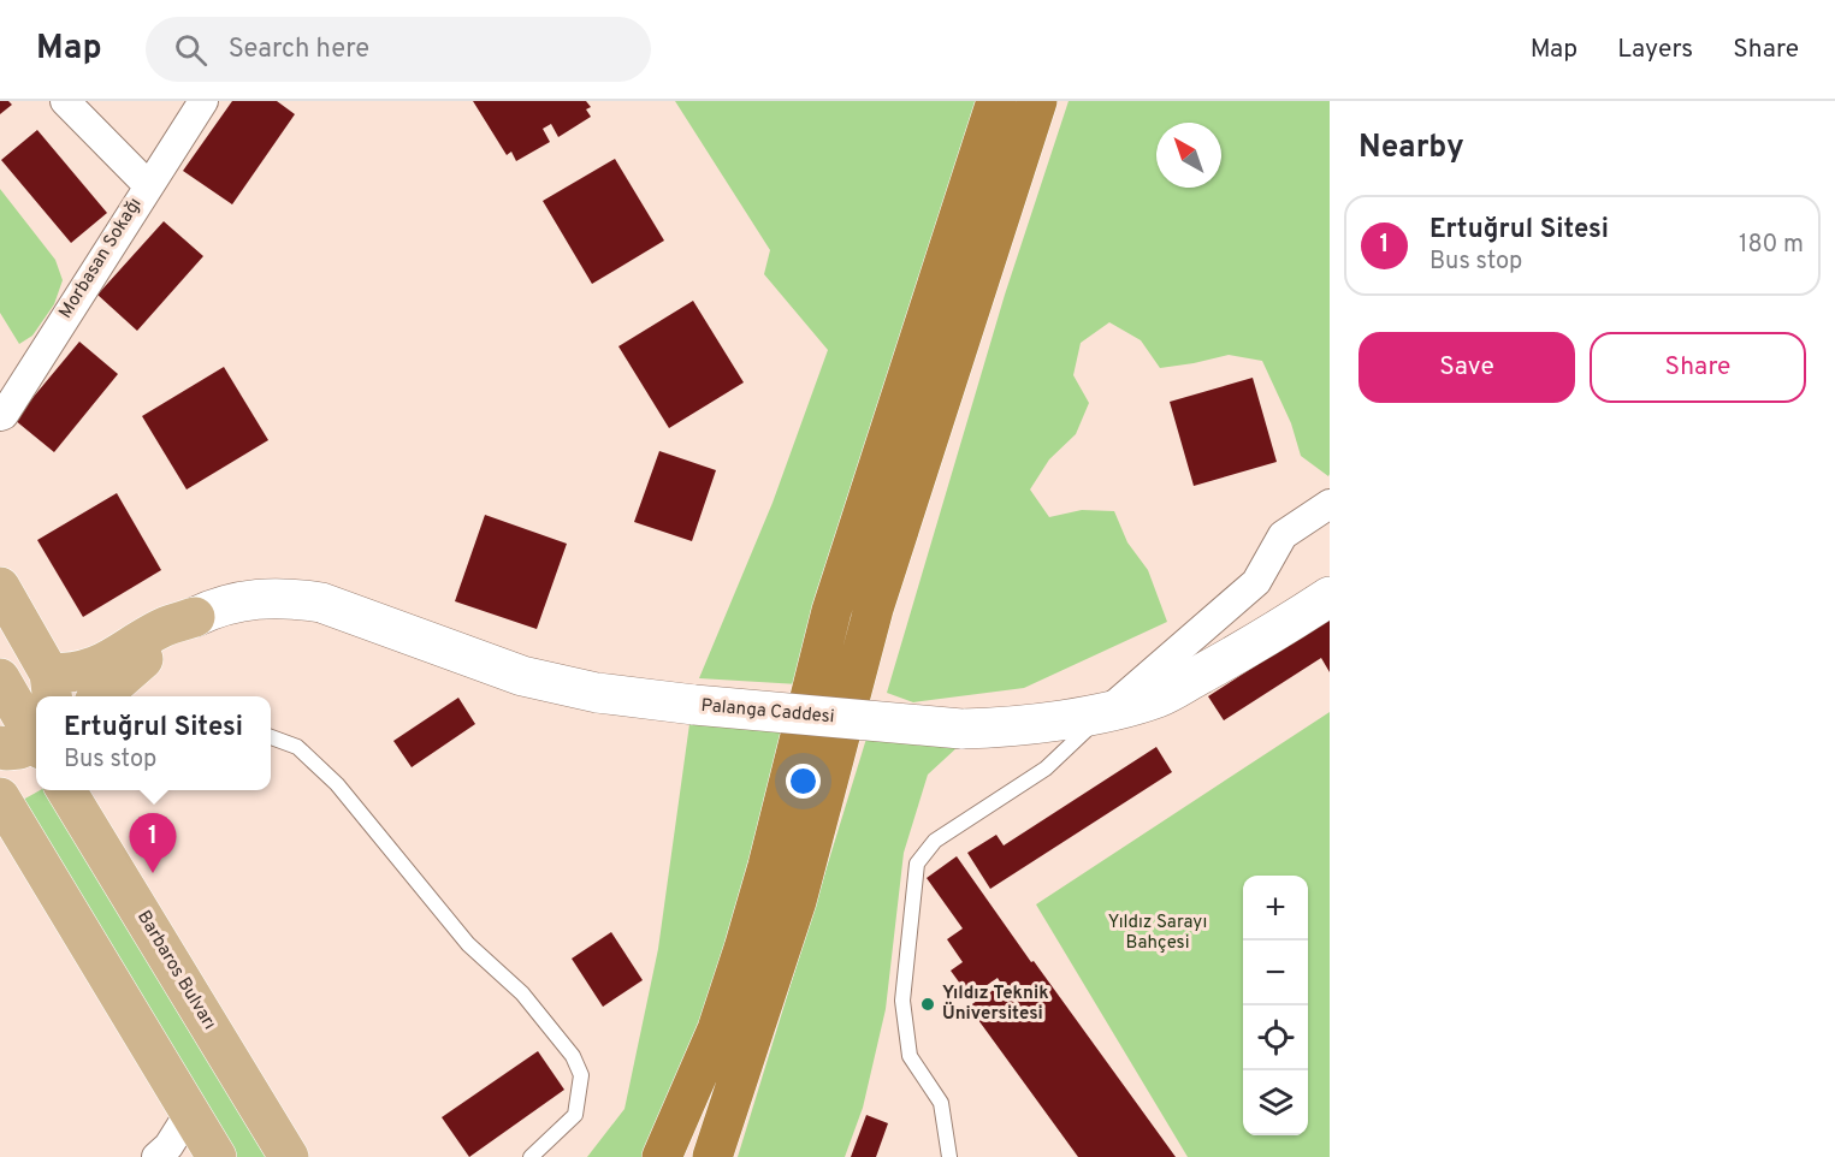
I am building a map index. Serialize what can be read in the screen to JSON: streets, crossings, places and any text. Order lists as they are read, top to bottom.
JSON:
{
  "streets": {
    "main road": ["Palanga Caddesi", "Barbaros Bulvarı"],
    "street": ["Morbasan Sokağı"]
  },
  "parks": ["Yıldız Sarayı Bahçesi"],
  "places": ["Yıldız Teknik Üniversitesi"],
  "north": "top left",
  "page": {
    "header": "Map",
    "search": "Search here",
    "nav": ["Map", "Layers", "Share"],
    "heading": "Nearby",
    "list": [
      {
        "mark": "1",
        "name": "Ertuğrul Sitesi",
        "note": "Bus stop",
        "value": "180 m"
      }
    ],
    "buttons": ["Save", "Share"],
    "popup": ["Ertuğrul Sitesi", "Bus stop"],
    "pins": "1",
    "map_buttons": ["+", "−"]
  }
}
